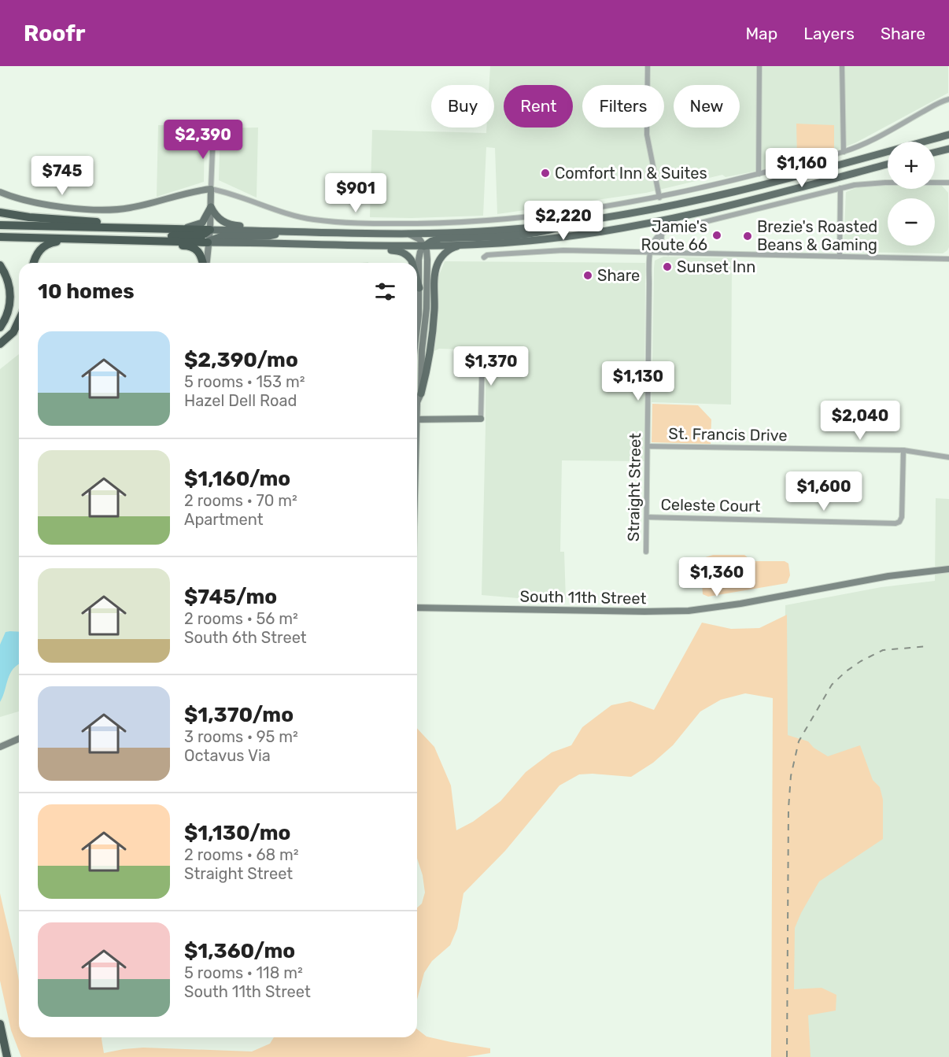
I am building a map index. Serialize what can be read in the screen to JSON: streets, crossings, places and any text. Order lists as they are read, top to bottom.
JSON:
{
  "streets": {
    "street": [
      "St. Francis Drive",
      "Straight Street",
      "Celeste Court",
      "South 11th Street"
    ]
  },
  "crossings": [
    ["St. Francis Drive", "Straight Street"],
    ["St. Francis Drive", "Celeste Court"],
    ["Straight Street", "Celeste Court"]
  ],
  "places": [
    "Comfort Inn & Suites",
    "Jamie's Route 66",
    "Brezie's Roasted Beans & Gaming",
    "Sunset Inn",
    "Share"
  ],
  "page": {
    "header": "Roofr",
    "nav": ["Map", "Layers", "Share"],
    "chip": [
      "Buy",
      "Rent",
      "Filters",
      "New"
    ],
    "price": [
      "$2,390",
      "$1,160",
      "$745",
      "$901",
      "$2,220",
      "$1,370",
      "$1,130",
      "$2,040",
      "$1,600",
      "$1,360"
    ],
    "map_buttons": ["+", "−"],
    "heading": "10 homes",
    "list": [
      {
        "name": "$2,390/mo",
        "note": "5 rooms · 153 m² · Hazel Dell Road"
      },
      {
        "name": "$1,160/mo",
        "note": "2 rooms · 70 m² · Apartment"
      },
      {
        "name": "$745/mo",
        "note": "2 rooms · 56 m² · South 6th Street"
      },
      {
        "name": "$1,370/mo",
        "note": "3 rooms · 95 m² · Octavus Via"
      },
      {
        "name": "$1,130/mo",
        "note": "2 rooms · 68 m² · Straight Street"
      },
      {
        "name": "$1,360/mo",
        "note": "5 rooms · 118 m² · South 11th Street"
      }
    ]
  }
}
